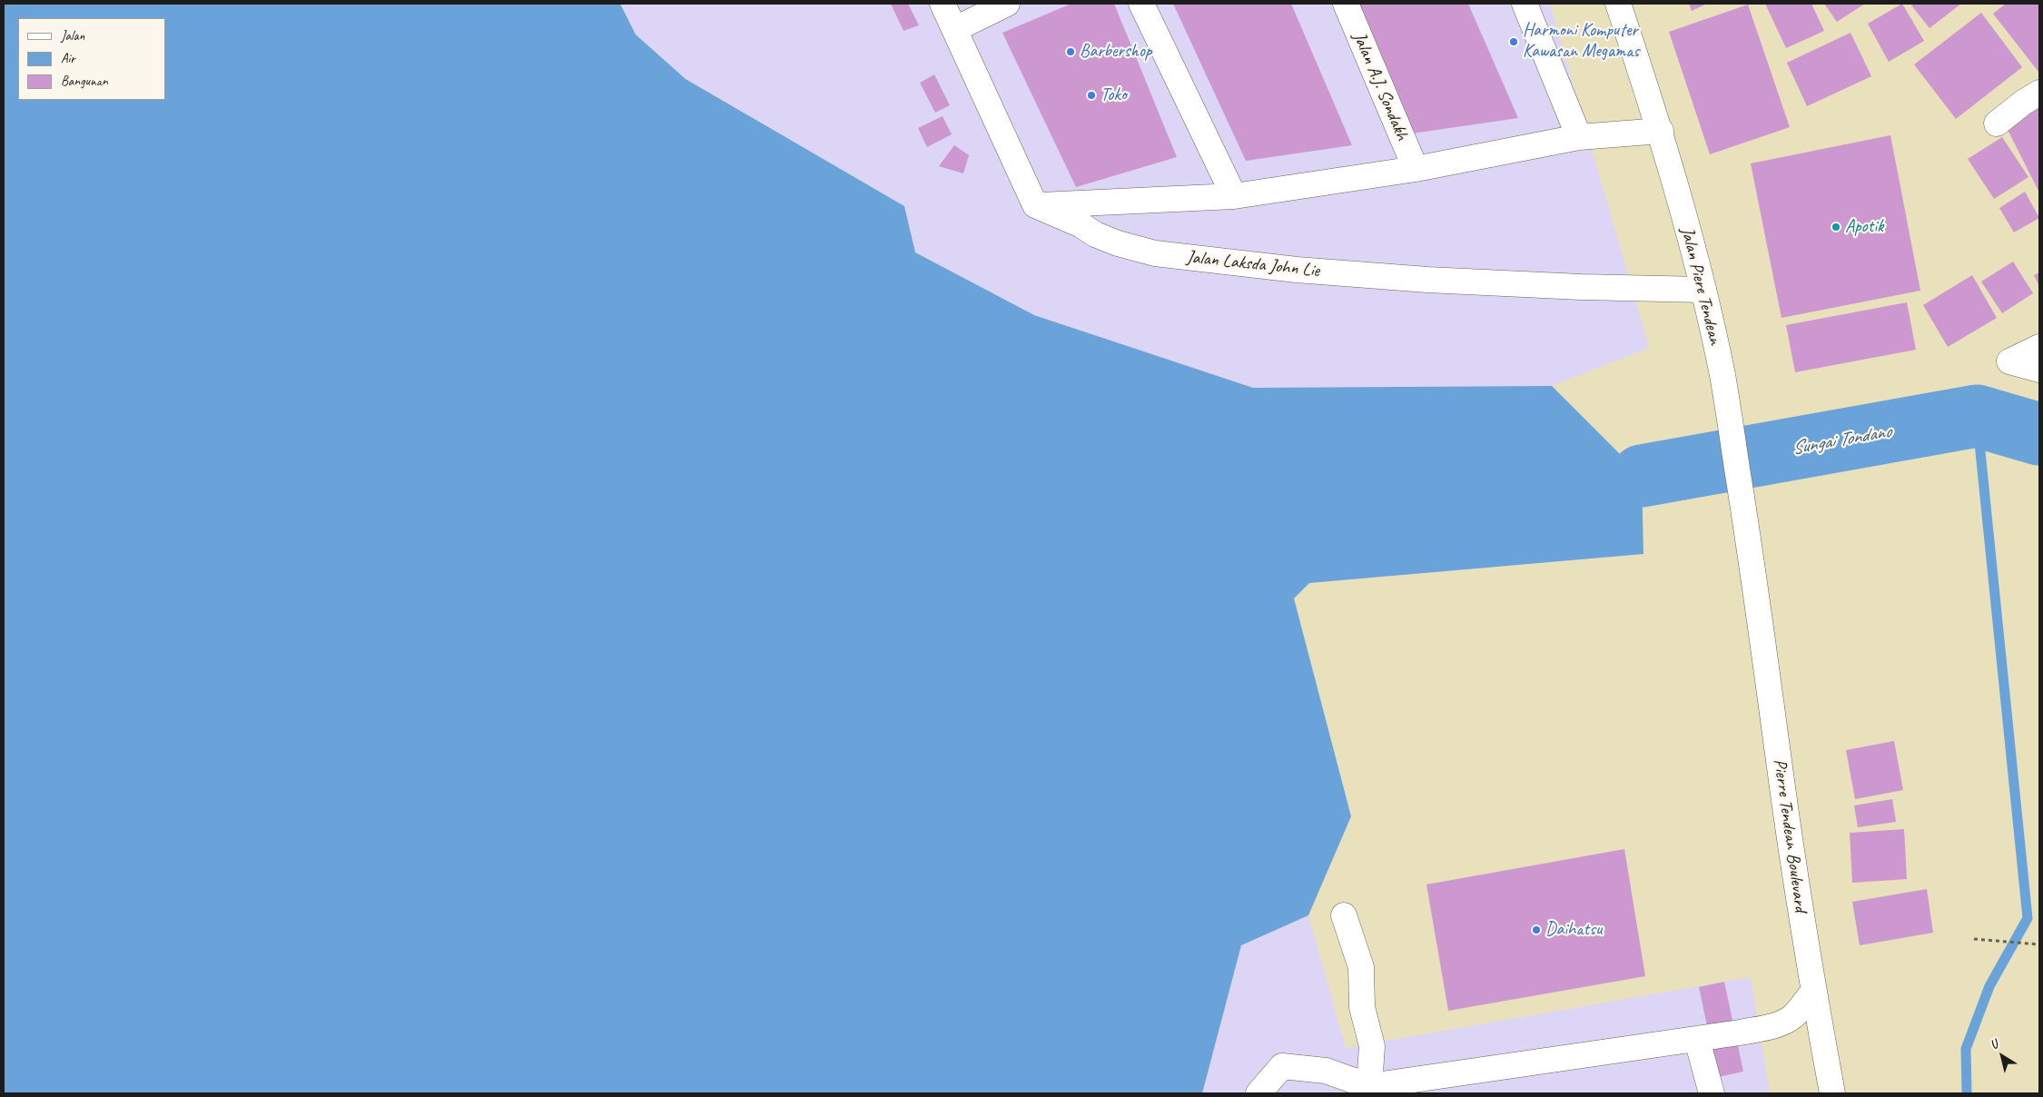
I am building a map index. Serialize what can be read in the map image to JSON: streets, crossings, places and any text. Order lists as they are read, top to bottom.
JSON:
{
  "streets": {
    "main road": [
      "Jalan A.J. Sondakh",
      "Jalan Laksda John Lie",
      "Jalan Piere Tendean",
      "Pierre Tendean Boulevard"
    ]
  },
  "crossings": [
    ["Jalan Laksda John Lie", "Jalan Piere Tendean"],
    ["Jalan Piere Tendean", "Pierre Tendean Boulevard"]
  ],
  "water": ["Sungai Tondano"],
  "places": [
    "Harmoni Komputer Kawasan Megamas",
    "Barbershop",
    "Toko",
    "Apotik",
    "Daihatsu"
  ],
  "legend": ["Jalan", "Air", "Bangunan"],
  "north": "top left"
}
